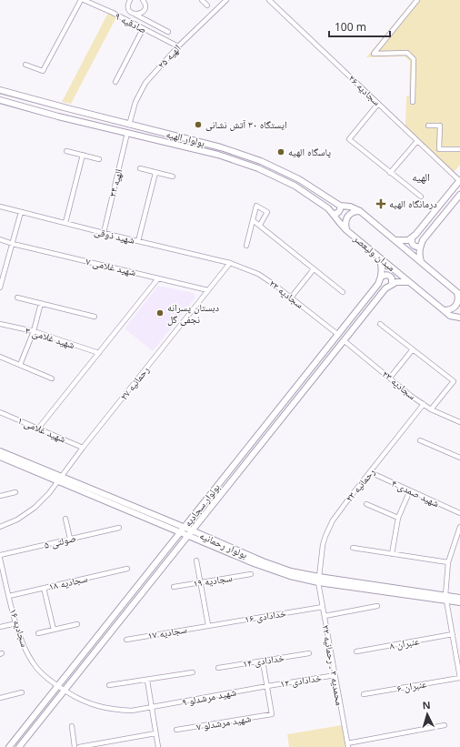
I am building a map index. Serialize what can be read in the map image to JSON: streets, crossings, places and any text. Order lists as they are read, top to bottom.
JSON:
{
  "streets": {
    "main road": [
      "بولوار الهیه",
      "میدان ولیعصر",
      "بولوار سجادیه",
      "بولوار رحمانیه"
    ],
    "street": [
      "صادقیه ۹",
      "الهیه ۲۵",
      "سجادیه ۲۶",
      "الهیه ۳۴",
      "شهید ذوقی",
      "شهید غلامی ۷",
      "سجادیه ۲۲",
      "شهید غلامی ۳",
      "رحمانیه ۲۷",
      "سجادیه ۲۳",
      "شهید غلامی ۱",
      "رحمانیه ۲۳",
      "شهید صمدی ۴",
      "صولتی ۵",
      "سجادیه ۱۹",
      "سجادیه ۱۸",
      "خدادادی ۱۶",
      "سجادیه ۱۶",
      "سجادیه ۱۷",
      "عنبران ۸",
      "خدادادی ۱۴",
      "محمدیه ۲ ـ رحمانیه ۲۲",
      "خدادادی ۱۲",
      "عنبران ۶",
      "شهید مرشدلو ۹",
      "شهید مرشدلو ۷"
    ]
  },
  "crossings": [
    ["صادقیه ۹", "الهیه ۲۵"],
    ["الهیه ۲۵", "بولوار الهیه"],
    ["بولوار الهیه", "الهیه ۳۴"],
    ["بولوار الهیه", "میدان ولیعصر"],
    ["الهیه ۳۴", "شهید ذوقی"],
    ["شهید ذوقی", "سجادیه ۲۲"],
    ["شهید ذوقی", "رحمانیه ۲۷"],
    ["شهید غلامی ۷", "رحمانیه ۲۷"],
    ["سجادیه ۲۲", "رحمانیه ۲۷"],
    ["سجادیه ۲۲", "بولوار سجادیه"],
    ["رحمانیه ۲۷", "شهید غلامی ۱"],
    ["رحمانیه ۲۷", "بولوار رحمانیه"],
    ["سجادیه ۲۳", "رحمانیه ۲۳"],
    ["سجادیه ۲۳", "بولوار سجادیه"],
    ["رحمانیه ۲۳", "شهید صمدی ۴"],
    ["رحمانیه ۲۳", "بولوار رحمانیه"],
    ["رحمانیه ۲۳", "محمدیه ۲ ـ رحمانیه ۲۲"],
    ["بولوار سجادیه", "بولوار رحمانیه"],
    ["بولوار سجادیه", "سجادیه ۱۶"],
    ["بولوار سجادیه", "شهید مرشدلو ۹"],
    ["بولوار رحمانیه", "محمدیه ۲ ـ رحمانیه ۲۲"],
    ["سجادیه ۱۸", "سجادیه ۱۶"],
    ["خدادادی ۱۶", "سجادیه ۱۷"],
    ["خدادادی ۱۶", "محمدیه ۲ ـ رحمانیه ۲۲"],
    ["سجادیه ۱۶", "شهید مرشدلو ۹"],
    ["محمدیه ۲ ـ رحمانیه ۲۲", "خدادادی ۱۲"],
    ["خدادادی ۱۲", "شهید مرشدلو ۹"],
    ["خدادادی ۱۲", "شهید مرشدلو ۷"],
    ["شهید مرشدلو ۹", "شهید مرشدلو ۷"]
  ],
  "districts": ["الهیه"],
  "places": {
    "other": ["ایستگاه ۳۰ آتش نشانی", "پاسگاه الهیه", "دبستان پسرانه نجفی گل"],
    "health": ["درمانگاه الهیه"]
  },
  "scale_bar": "100 m",
  "north": "top"
}
